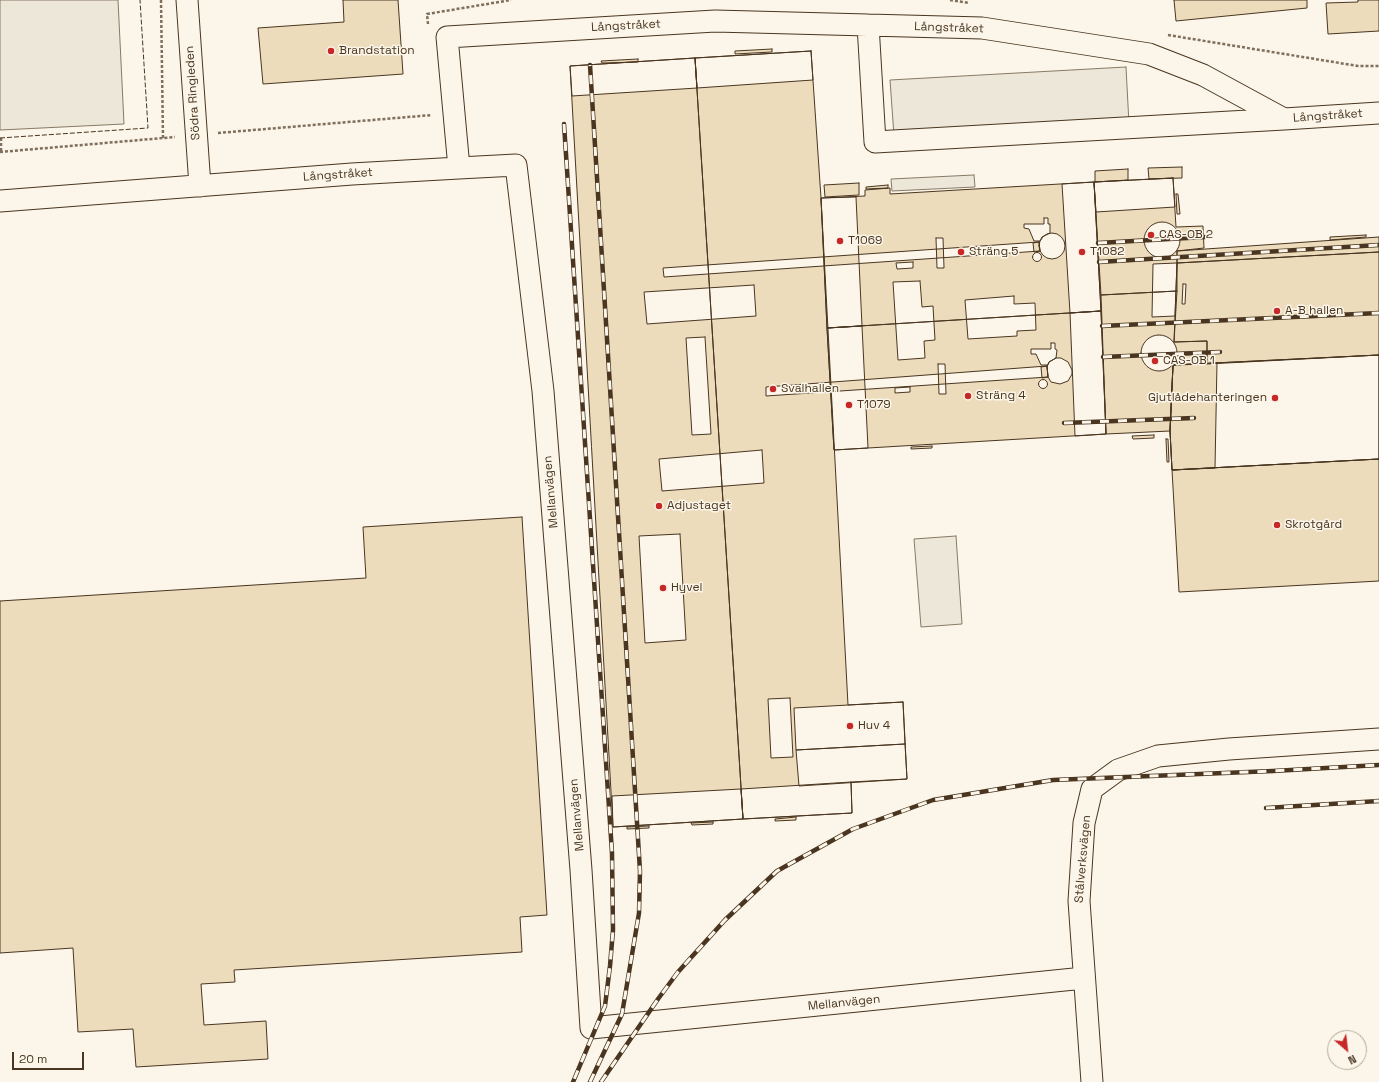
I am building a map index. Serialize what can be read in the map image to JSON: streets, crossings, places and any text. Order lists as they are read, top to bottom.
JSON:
{
  "streets": {
    "street": [
      "Långstråket",
      "Södra Ringleden",
      "Mellanvägen",
      "Stålverksvägen"
    ]
  },
  "crossings": [
    ["Långstråket", "Södra Ringleden"],
    ["Långstråket", "Mellanvägen"],
    ["Mellanvägen", "Stålverksvägen"]
  ],
  "places": [
    "Brandstation",
    "CAS-OB 2",
    "T1069",
    "Sträng 5",
    "T1082",
    "A-B hallen",
    "CAS-OB 1",
    "Svalhallen",
    "Sträng 4",
    "Gjutlådehanteringen",
    "T1079",
    "Adjustaget",
    "Skrotgård",
    "Hyvel",
    "Huv 4"
  ],
  "scale_bar": "20 m",
  "north": "bottom right"
}
